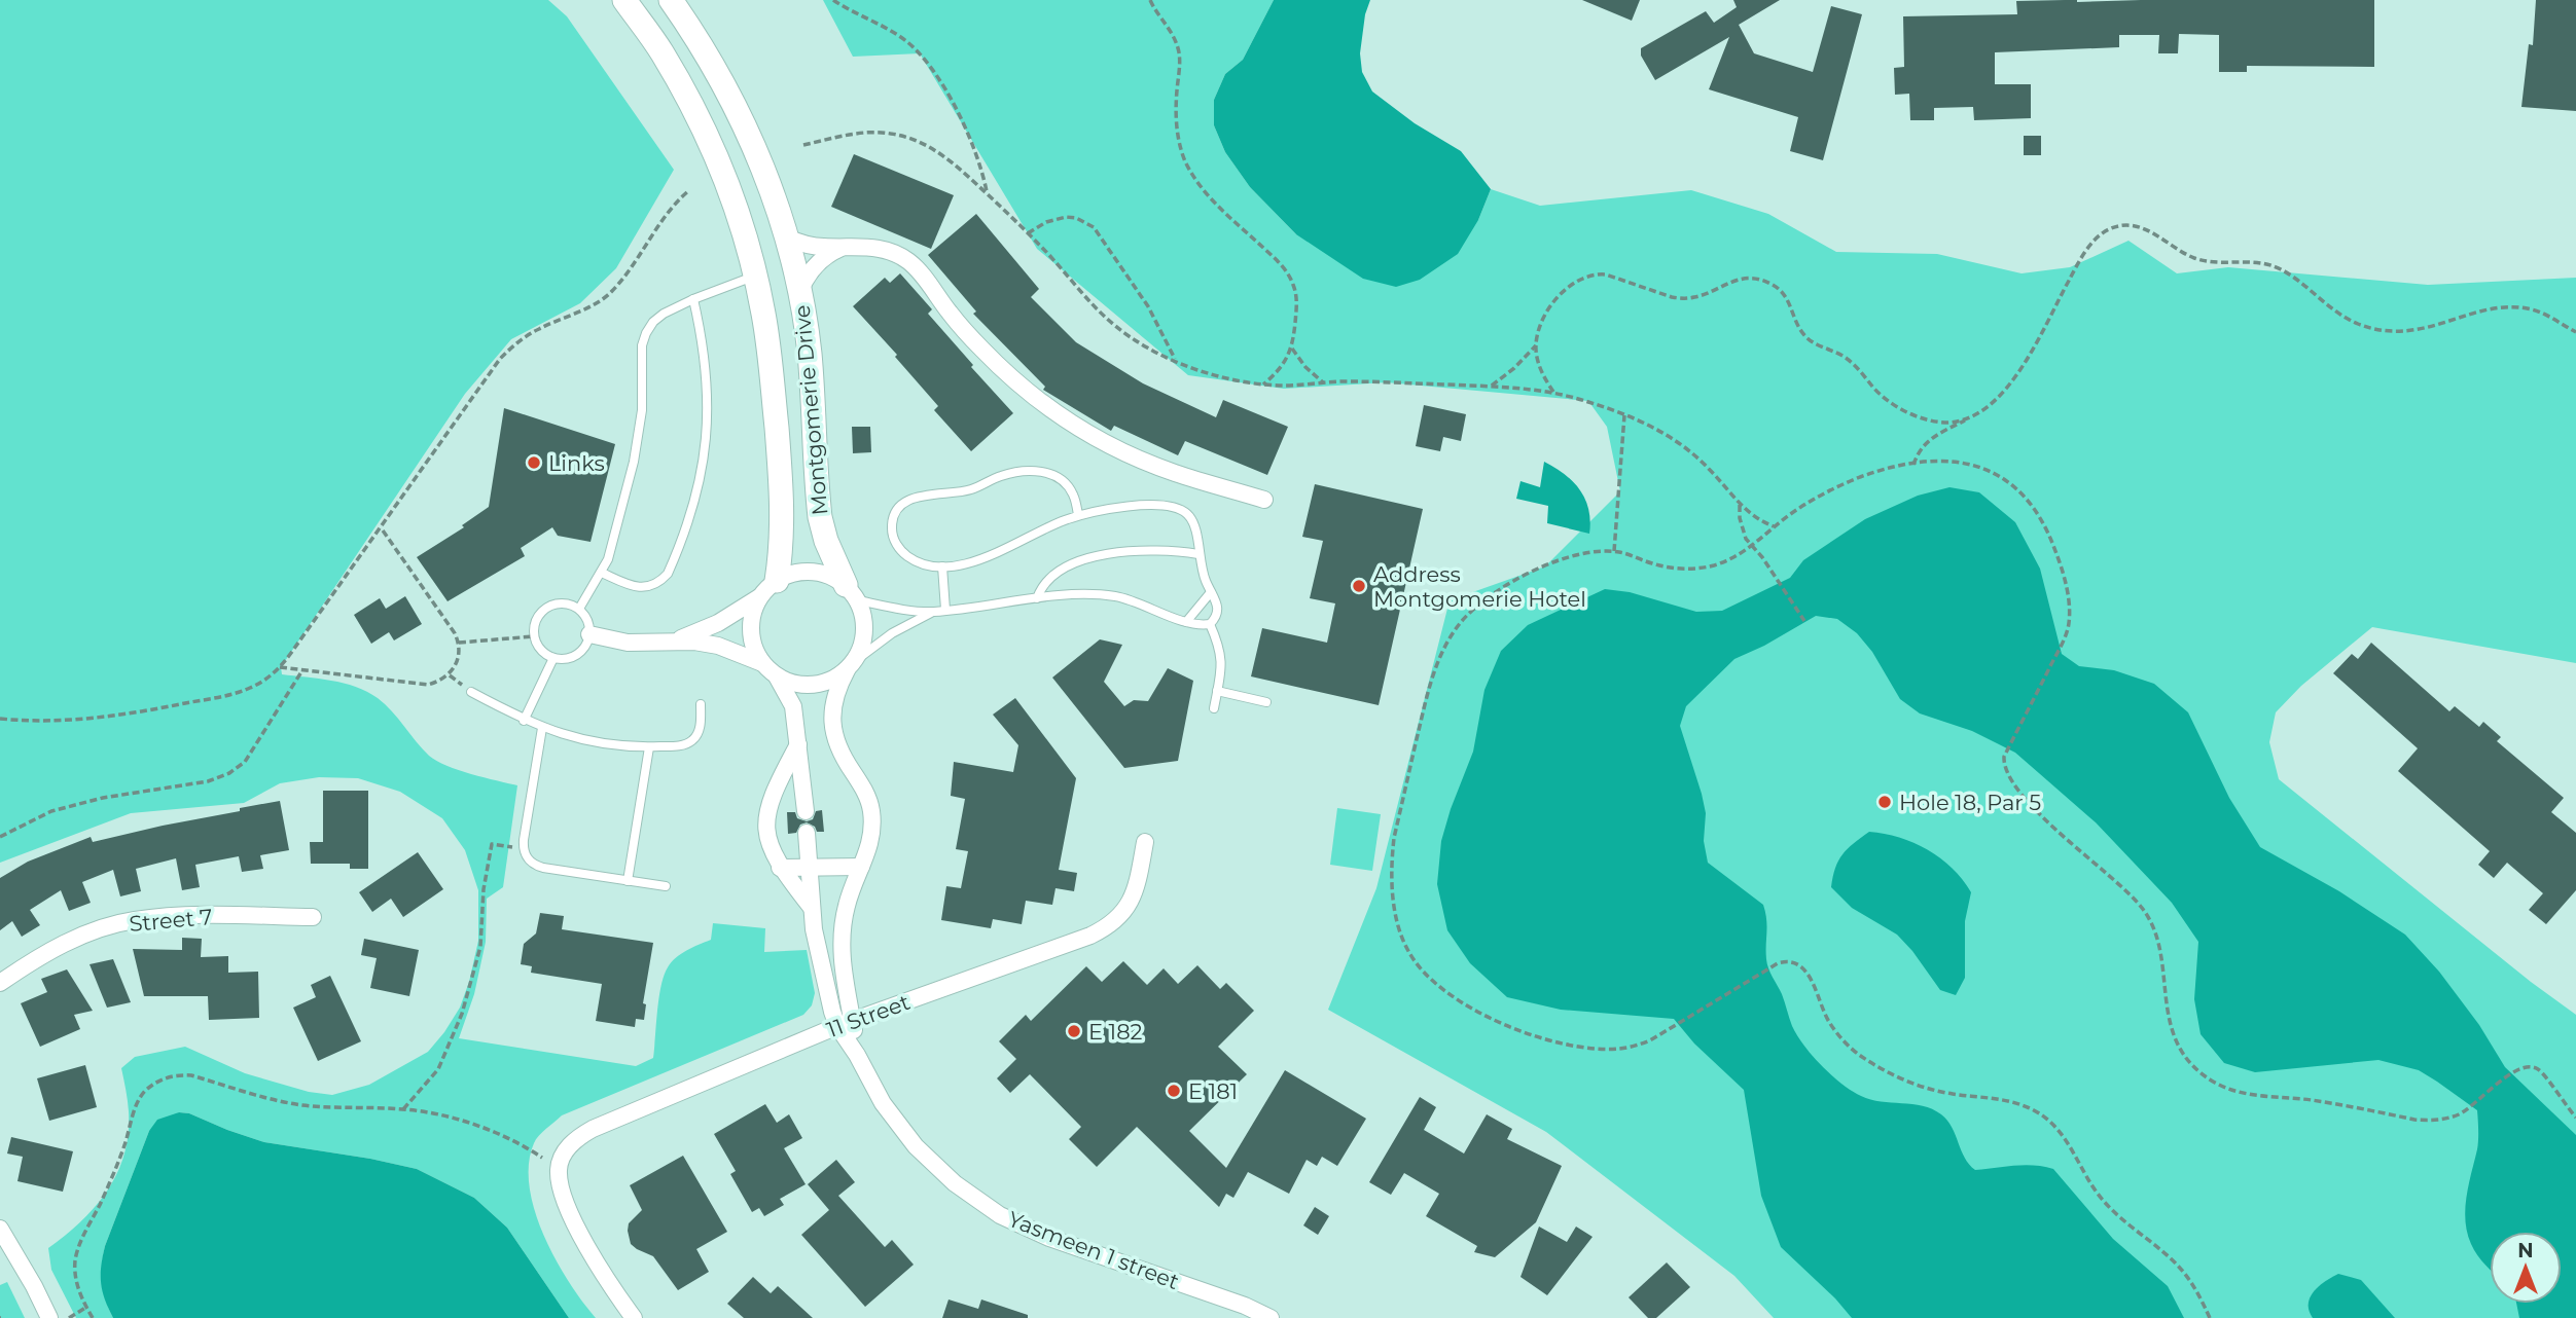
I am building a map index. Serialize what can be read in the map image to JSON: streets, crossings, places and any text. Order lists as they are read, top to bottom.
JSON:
{
  "streets": {
    "street": [
      "Montgomerie Drive",
      "Street 7",
      "11 Street",
      "Yasmeen 1 street"
    ]
  },
  "crossings": [
    ["11 Street", "Yasmeen 1 street"]
  ],
  "places": [
    "Links",
    "Address Montgomerie Hotel",
    "Hole 18, Par 5",
    "E 182",
    "E 181"
  ],
  "north": "top"
}
